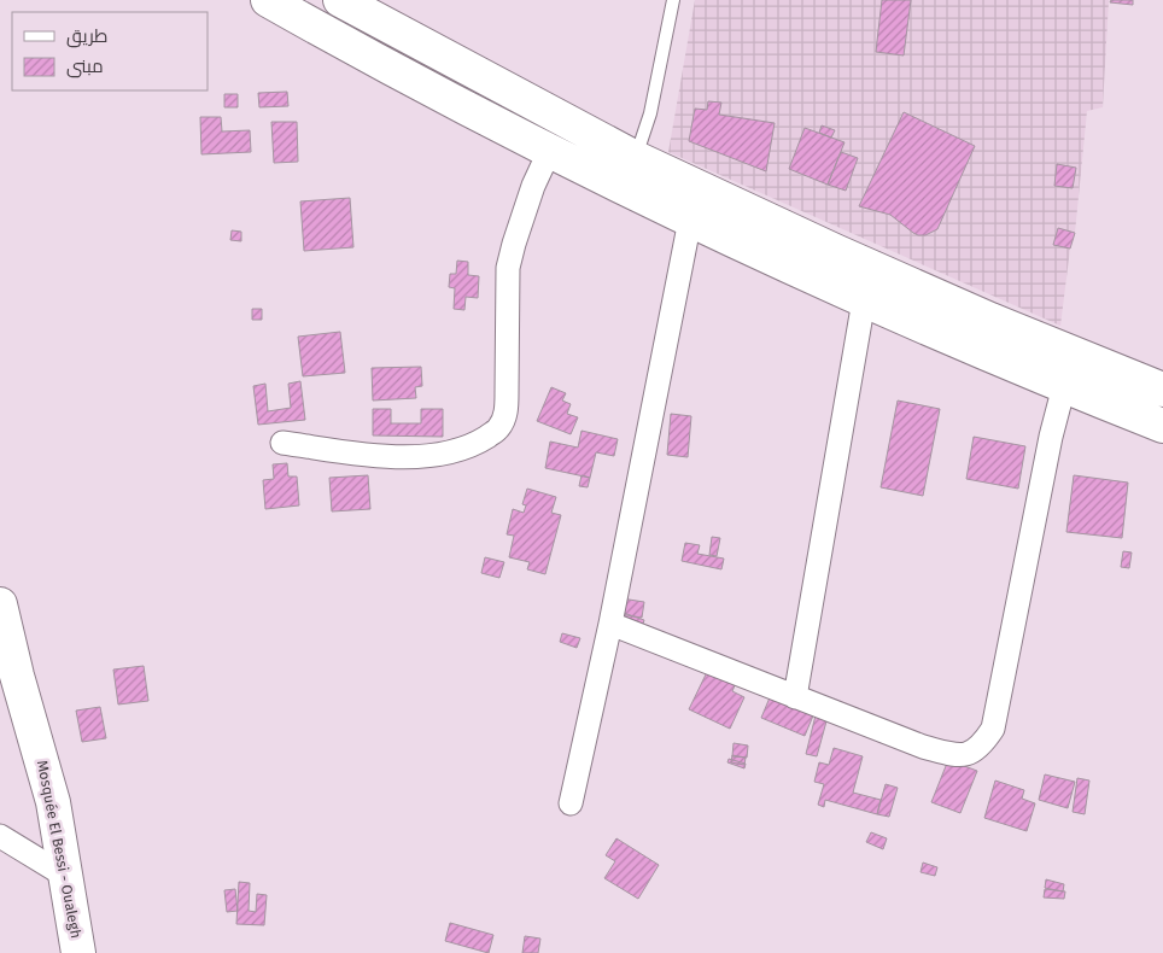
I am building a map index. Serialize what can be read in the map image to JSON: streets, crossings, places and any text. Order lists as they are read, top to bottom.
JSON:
{
  "streets": {
    "main road": ["Mosquée El Bessi - Oualegh"]
  },
  "legend": ["طريق", "مبنى"]
}
